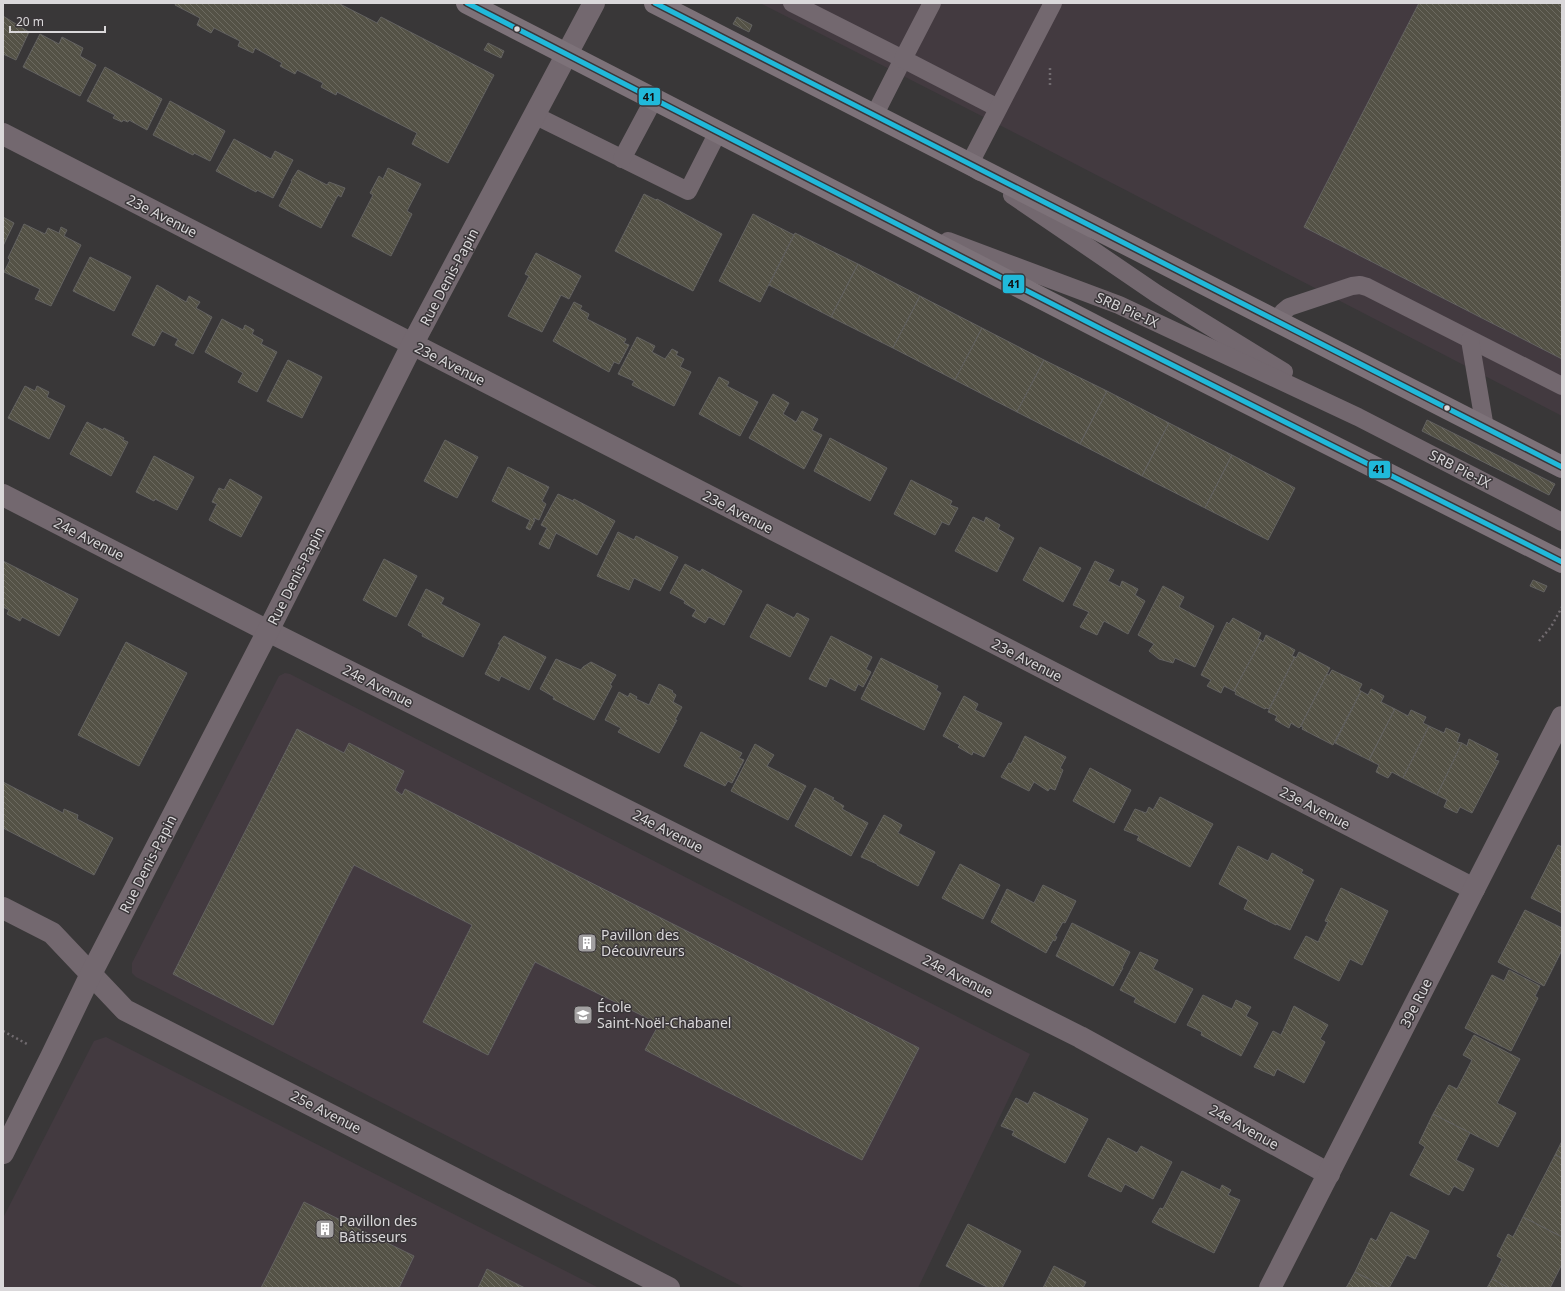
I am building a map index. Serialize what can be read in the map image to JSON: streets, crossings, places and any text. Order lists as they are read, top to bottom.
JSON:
{
  "streets": {
    "street": [
      "23e Avenue",
      "Rue Denis-Papin",
      "24e Avenue",
      "39e Rue",
      "25e Avenue"
    ],
    "lane": ["SRB Pie-IX"]
  },
  "crossings": [
    ["23e Avenue", "Rue Denis-Papin"],
    ["23e Avenue", "39e Rue"],
    ["Rue Denis-Papin", "24e Avenue"],
    ["Rue Denis-Papin", "25e Avenue"],
    ["24e Avenue", "39e Rue"]
  ],
  "places": {
    "building": ["Pavillon des Découvreurs", "Pavillon des Bâtisseurs"],
    "school or university": ["École Saint-Noël-Chabanel"]
  },
  "lines": ["transit line 41"],
  "scale_bar": "20 m"
}
